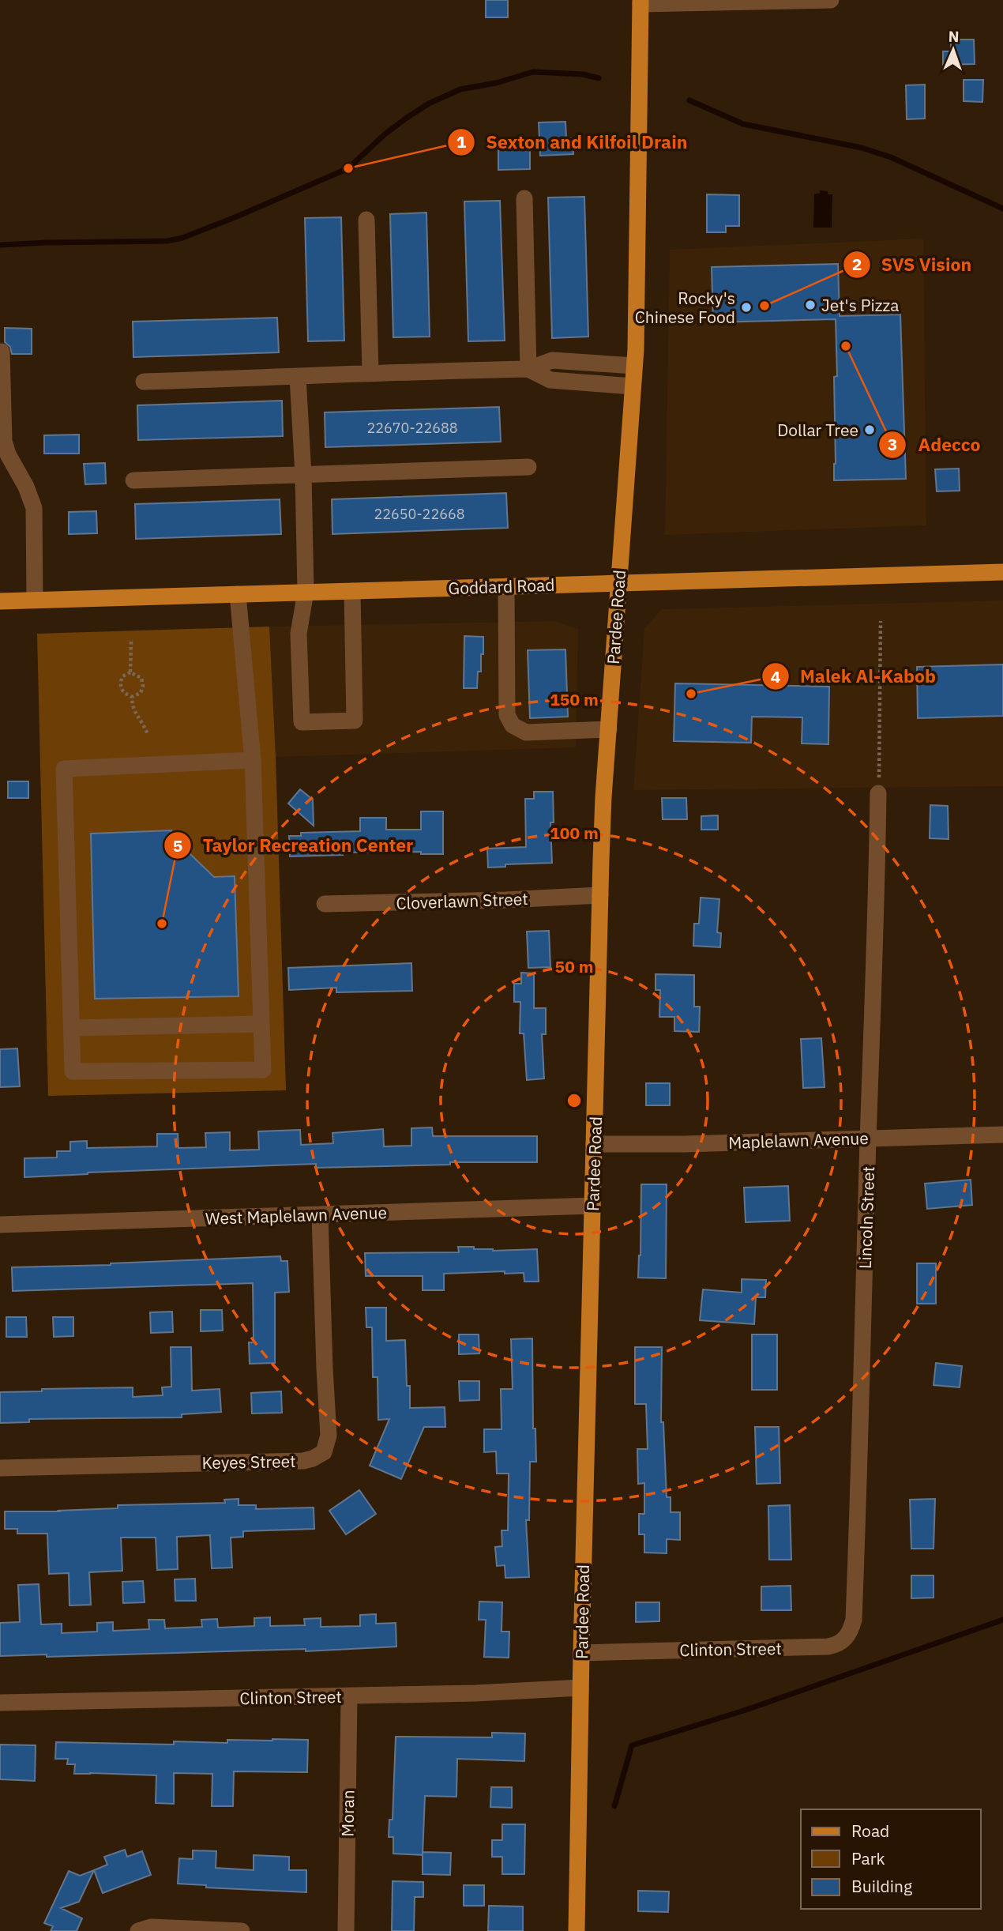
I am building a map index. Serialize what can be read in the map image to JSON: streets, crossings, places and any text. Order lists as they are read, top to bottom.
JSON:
{
  "streets": {
    "main road": ["Goddard Road", "Pardee Road"],
    "street": [
      "Cloverlawn Street",
      "Maplelawn Avenue",
      "West Maplelawn Avenue",
      "Lincoln Street",
      "Keyes Street",
      "Clinton Street",
      "Moran"
    ]
  },
  "crossings": [
    ["Goddard Road", "Pardee Road"],
    ["Pardee Road", "Cloverlawn Street"],
    ["Pardee Road", "Maplelawn Avenue"],
    ["Pardee Road", "West Maplelawn Avenue"],
    ["Pardee Road", "Clinton Street"],
    ["Maplelawn Avenue", "Lincoln Street"],
    ["West Maplelawn Avenue", "Keyes Street"],
    ["Lincoln Street", "Clinton Street"],
    ["Clinton Street", "Moran"]
  ],
  "places": [
    "Sexton and Kilfoil Drain",
    "Jet's Pizza",
    "SVS Vision",
    "Rocky's Chinese Food",
    "Adecco",
    "Dollar Tree",
    "Malek Al-Kabob",
    "Taylor Recreation Center"
  ],
  "house_numbers": ["22670-22688", "22650-22668"],
  "legend": ["Road", "Park", "Building"],
  "north": "top",
  "rings": ["150 m", "100 m", "50 m"]
}
